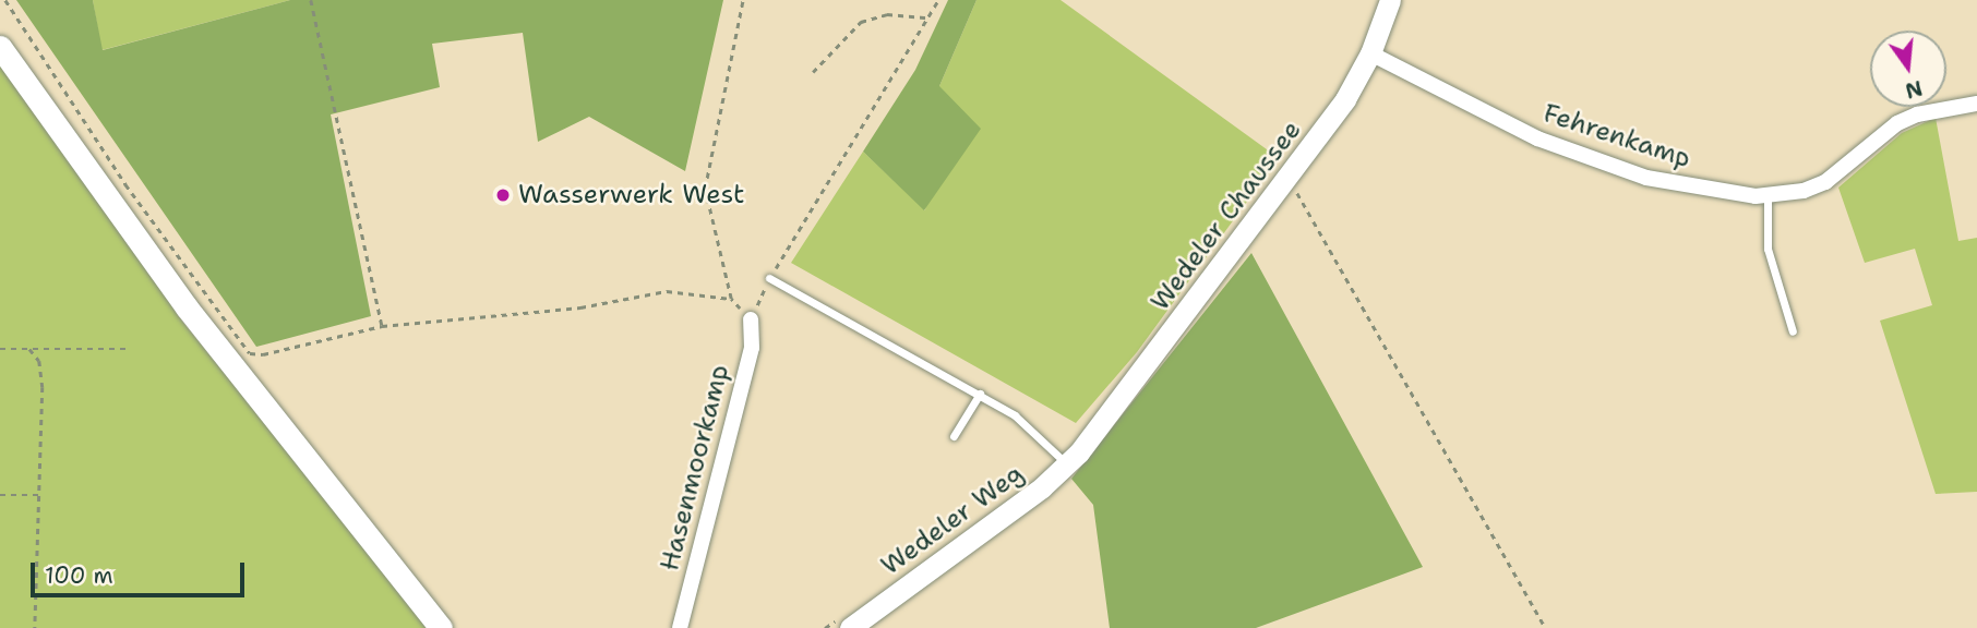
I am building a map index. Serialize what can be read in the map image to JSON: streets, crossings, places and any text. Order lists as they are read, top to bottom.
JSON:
{
  "streets": {
    "main road": ["Wedeler Chaussee", "Wedeler Weg"],
    "street": ["Fehrenkamp", "Hasenmoorkamp"]
  },
  "crossings": [
    ["Fehrenkamp", "Wedeler Chaussee"],
    ["Wedeler Chaussee", "Wedeler Weg"]
  ],
  "places": ["Wasserwerk West"],
  "scale_bar": "100 m",
  "north": "bottom"
}
